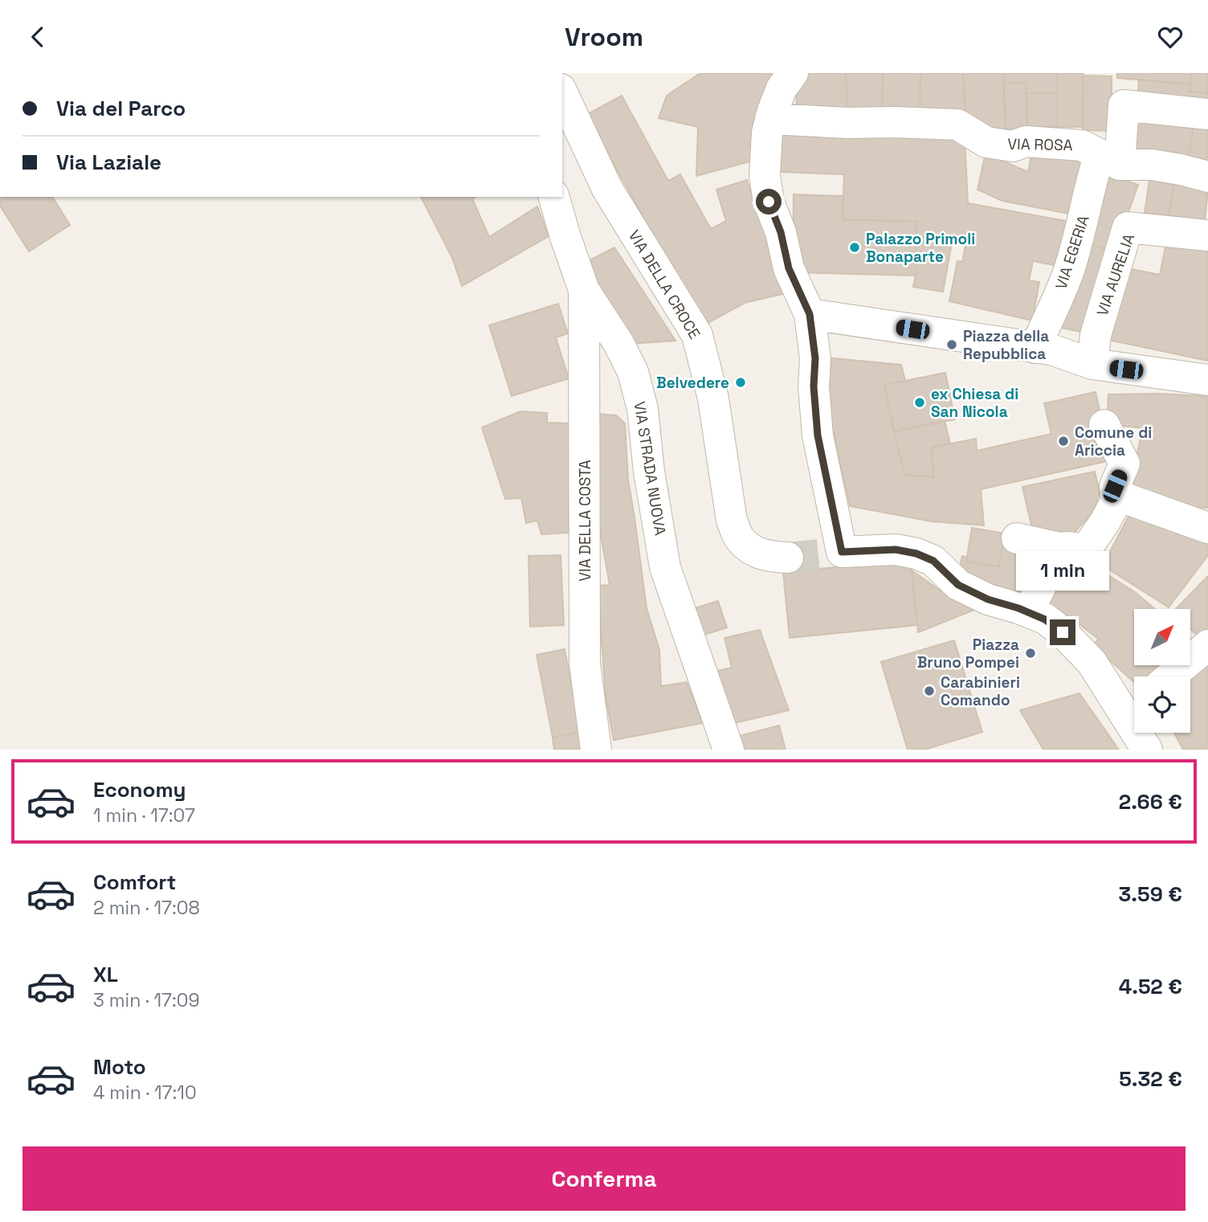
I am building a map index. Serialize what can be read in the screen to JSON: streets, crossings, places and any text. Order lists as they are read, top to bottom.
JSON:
{
  "streets": {
    "street": [
      "VIA ROSA",
      "VIA EGERIA",
      "VIA AURELIA",
      "VIA DELLA CROCE",
      "VIA STRADA NUOVA",
      "VIA DELLA COSTA"
    ]
  },
  "crossings": [
    ["VIA ROSA", "VIA EGERIA"],
    ["VIA STRADA NUOVA", "VIA DELLA COSTA"]
  ],
  "places": [
    "Palazzo Primoli Bonaparte",
    "Piazza della Repubblica",
    "Belvedere",
    "ex Chiesa di San Nicola",
    "Comune di Ariccia",
    "Piazza Bruno Pompei",
    "Carabinieri Comando"
  ],
  "north": "top right",
  "page": {
    "header": "Vroom",
    "banner": ["Via del Parco", "Via Laziale"],
    "bubble": "1 min",
    "list": [
      {
        "name": "Economy",
        "note": "1 min · 17:07",
        "value": "2.66 €"
      },
      {
        "name": "Comfort",
        "note": "2 min · 17:08",
        "value": "3.59 €"
      },
      {
        "name": "XL",
        "note": "3 min · 17:09",
        "value": "4.52 €"
      },
      {
        "name": "Moto",
        "note": "4 min · 17:10",
        "value": "5.32 €"
      }
    ],
    "buttons": "Conferma"
  }
}
